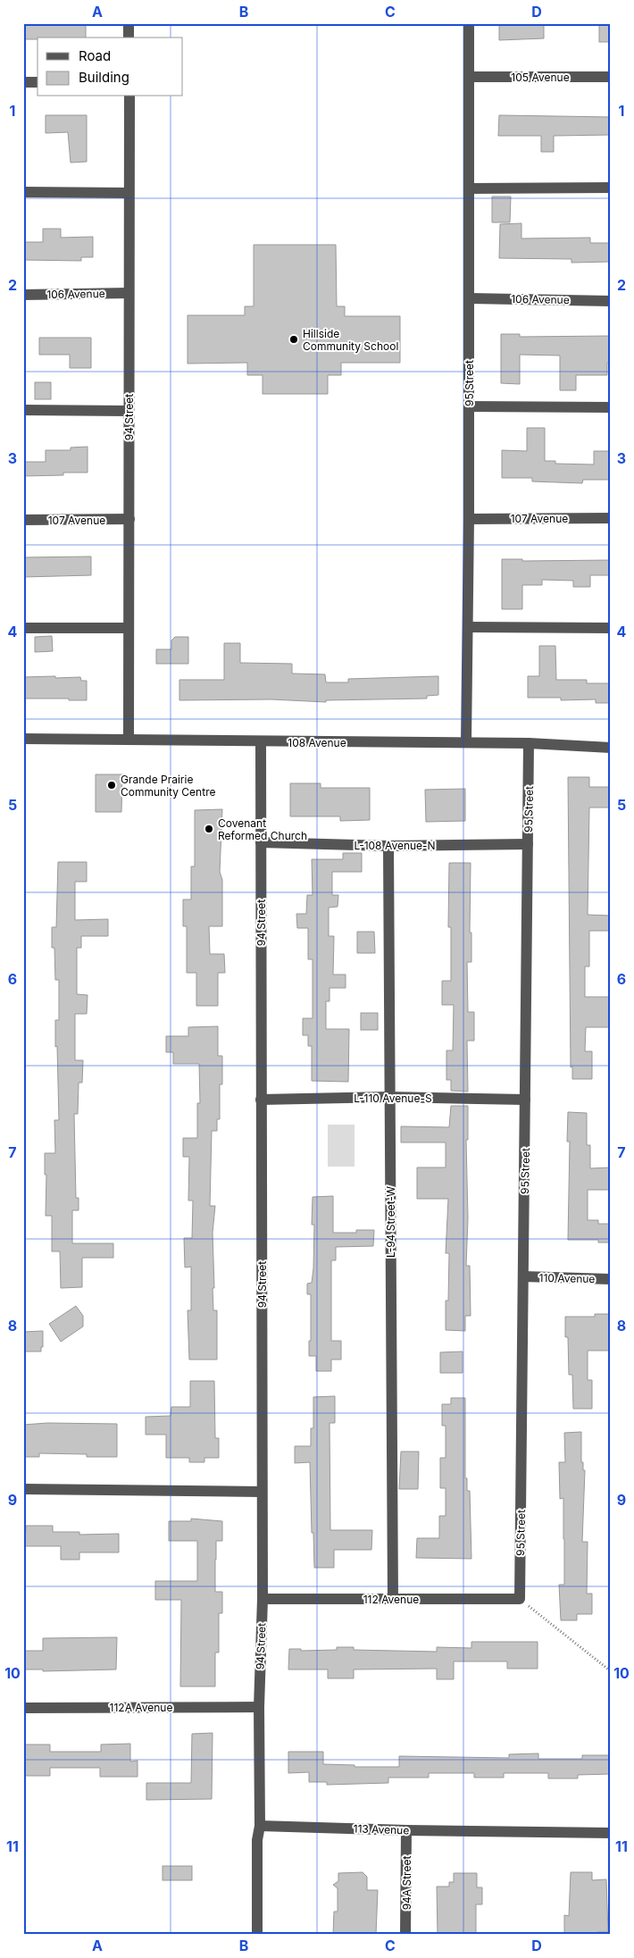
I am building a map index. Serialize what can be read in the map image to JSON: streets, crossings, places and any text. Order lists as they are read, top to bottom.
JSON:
{
  "streets": {
    "street": [
      "105 Avenue",
      "106 Avenue",
      "95 Street",
      "94 Street",
      "107 Avenue",
      "108 Avenue",
      "L-108 Avenue-N",
      "L-110 Avenue-S",
      "L-94 Street-W",
      "110 Avenue",
      "112 Avenue",
      "112A Avenue",
      "113 Avenue",
      "94A Street"
    ]
  },
  "crossings": [
    ["105 Avenue", "95 Street"],
    ["106 Avenue", "95 Street"],
    ["106 Avenue", "94 Street"],
    ["95 Street", "107 Avenue"],
    ["95 Street", "108 Avenue"],
    ["95 Street", "L-108 Avenue-N"],
    ["95 Street", "L-110 Avenue-S"],
    ["95 Street", "110 Avenue"],
    ["95 Street", "112 Avenue"],
    ["94 Street", "107 Avenue"],
    ["94 Street", "108 Avenue"],
    ["94 Street", "L-108 Avenue-N"],
    ["94 Street", "L-110 Avenue-S"],
    ["94 Street", "112 Avenue"],
    ["94 Street", "112A Avenue"],
    ["94 Street", "113 Avenue"],
    ["L-108 Avenue-N", "L-94 Street-W"],
    ["L-110 Avenue-S", "L-94 Street-W"],
    ["L-94 Street-W", "112 Avenue"],
    ["113 Avenue", "94A Street"]
  ],
  "places": ["Hillside Community School", "Grande Prairie Community Centre", "Covenant Reformed Church"],
  "legend": ["Road", "Building"],
  "grid": {
    "columns": [
      "A",
      "B",
      "C",
      "D"
    ],
    "rows": [
      "1",
      "2",
      "3",
      "4",
      "5",
      "6",
      "7",
      "8",
      "9",
      "10",
      "11"
    ]
  }
}
